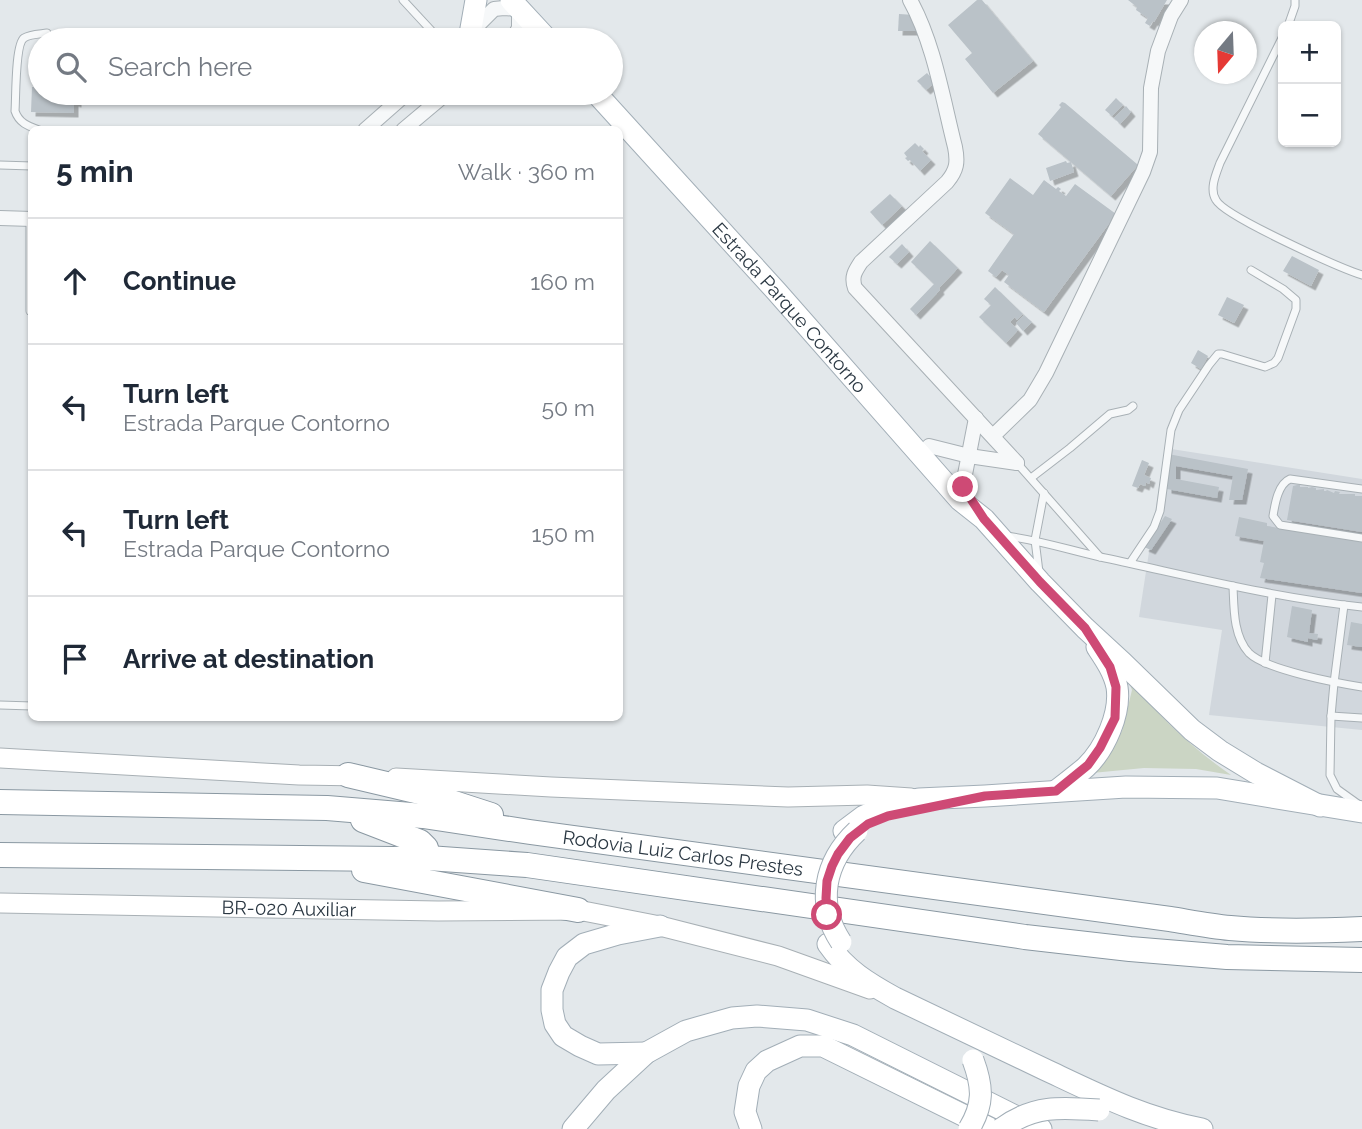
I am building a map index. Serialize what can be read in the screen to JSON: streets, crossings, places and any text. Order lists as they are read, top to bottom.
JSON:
{
  "streets": {
    "highway": ["Rodovia Luiz Carlos Prestes"],
    "main road": ["Estrada Parque Contorno", "BR-020 Auxiliar"]
  },
  "north": "bottom",
  "page": {
    "map_buttons": ["+", "−"],
    "search": "Search here",
    "heading": ["5 min", "Walk · 360 m"],
    "list": [
      ["Continue", "160 m"],
      ["Turn left", "Estrada Parque Contorno", "50 m"],
      ["Turn left", "Estrada Parque Contorno", "150 m"],
      "Arrive at destination"
    ]
  }
}
